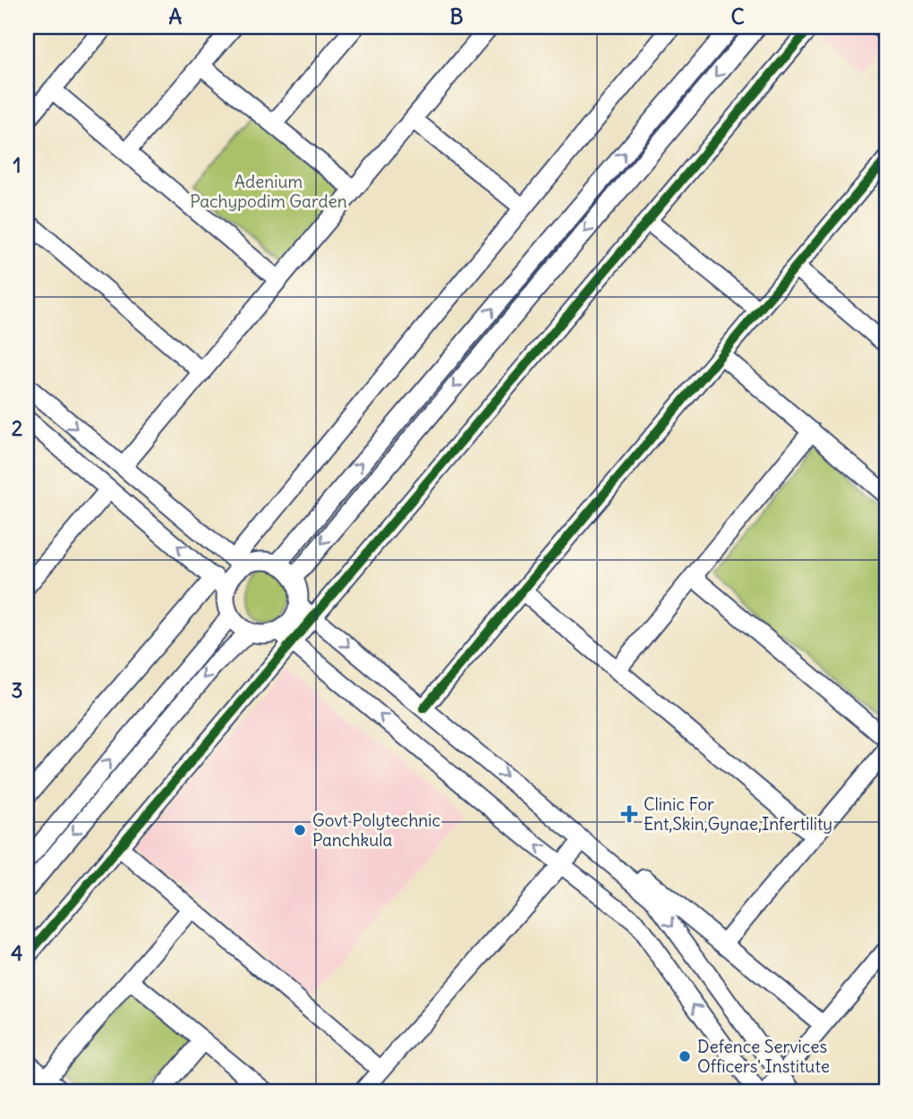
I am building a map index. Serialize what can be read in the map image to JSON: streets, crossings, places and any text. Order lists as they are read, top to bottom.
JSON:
{
  "parks": ["Adenium Pachypodim Garden"],
  "places": {
    "health": ["Clinic For Ent,Skin,Gynae,Infertility"],
    "other": ["Govt Polytechnic Panchkula", "Defence Services Officers' Institute"]
  },
  "grid": {
    "columns": ["A", "B", "C"],
    "rows": [
      "1",
      "2",
      "3",
      "4"
    ]
  }
}
